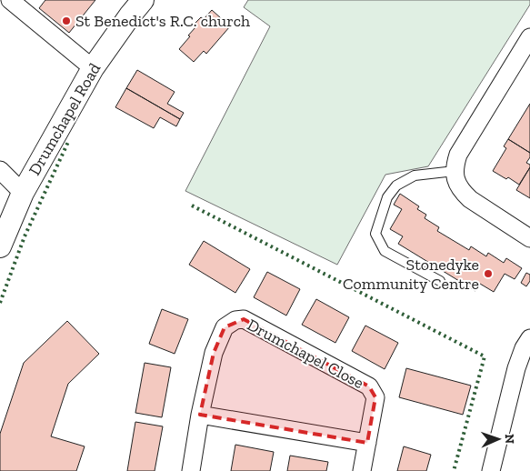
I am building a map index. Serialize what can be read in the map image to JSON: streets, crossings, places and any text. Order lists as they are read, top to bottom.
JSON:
{
  "streets": {
    "street": ["Drumchapel Road", "Drumchapel Close"]
  },
  "places": ["St Benedict's R.C. church", "Stonedyke Community Centre"],
  "north": "right"
}
